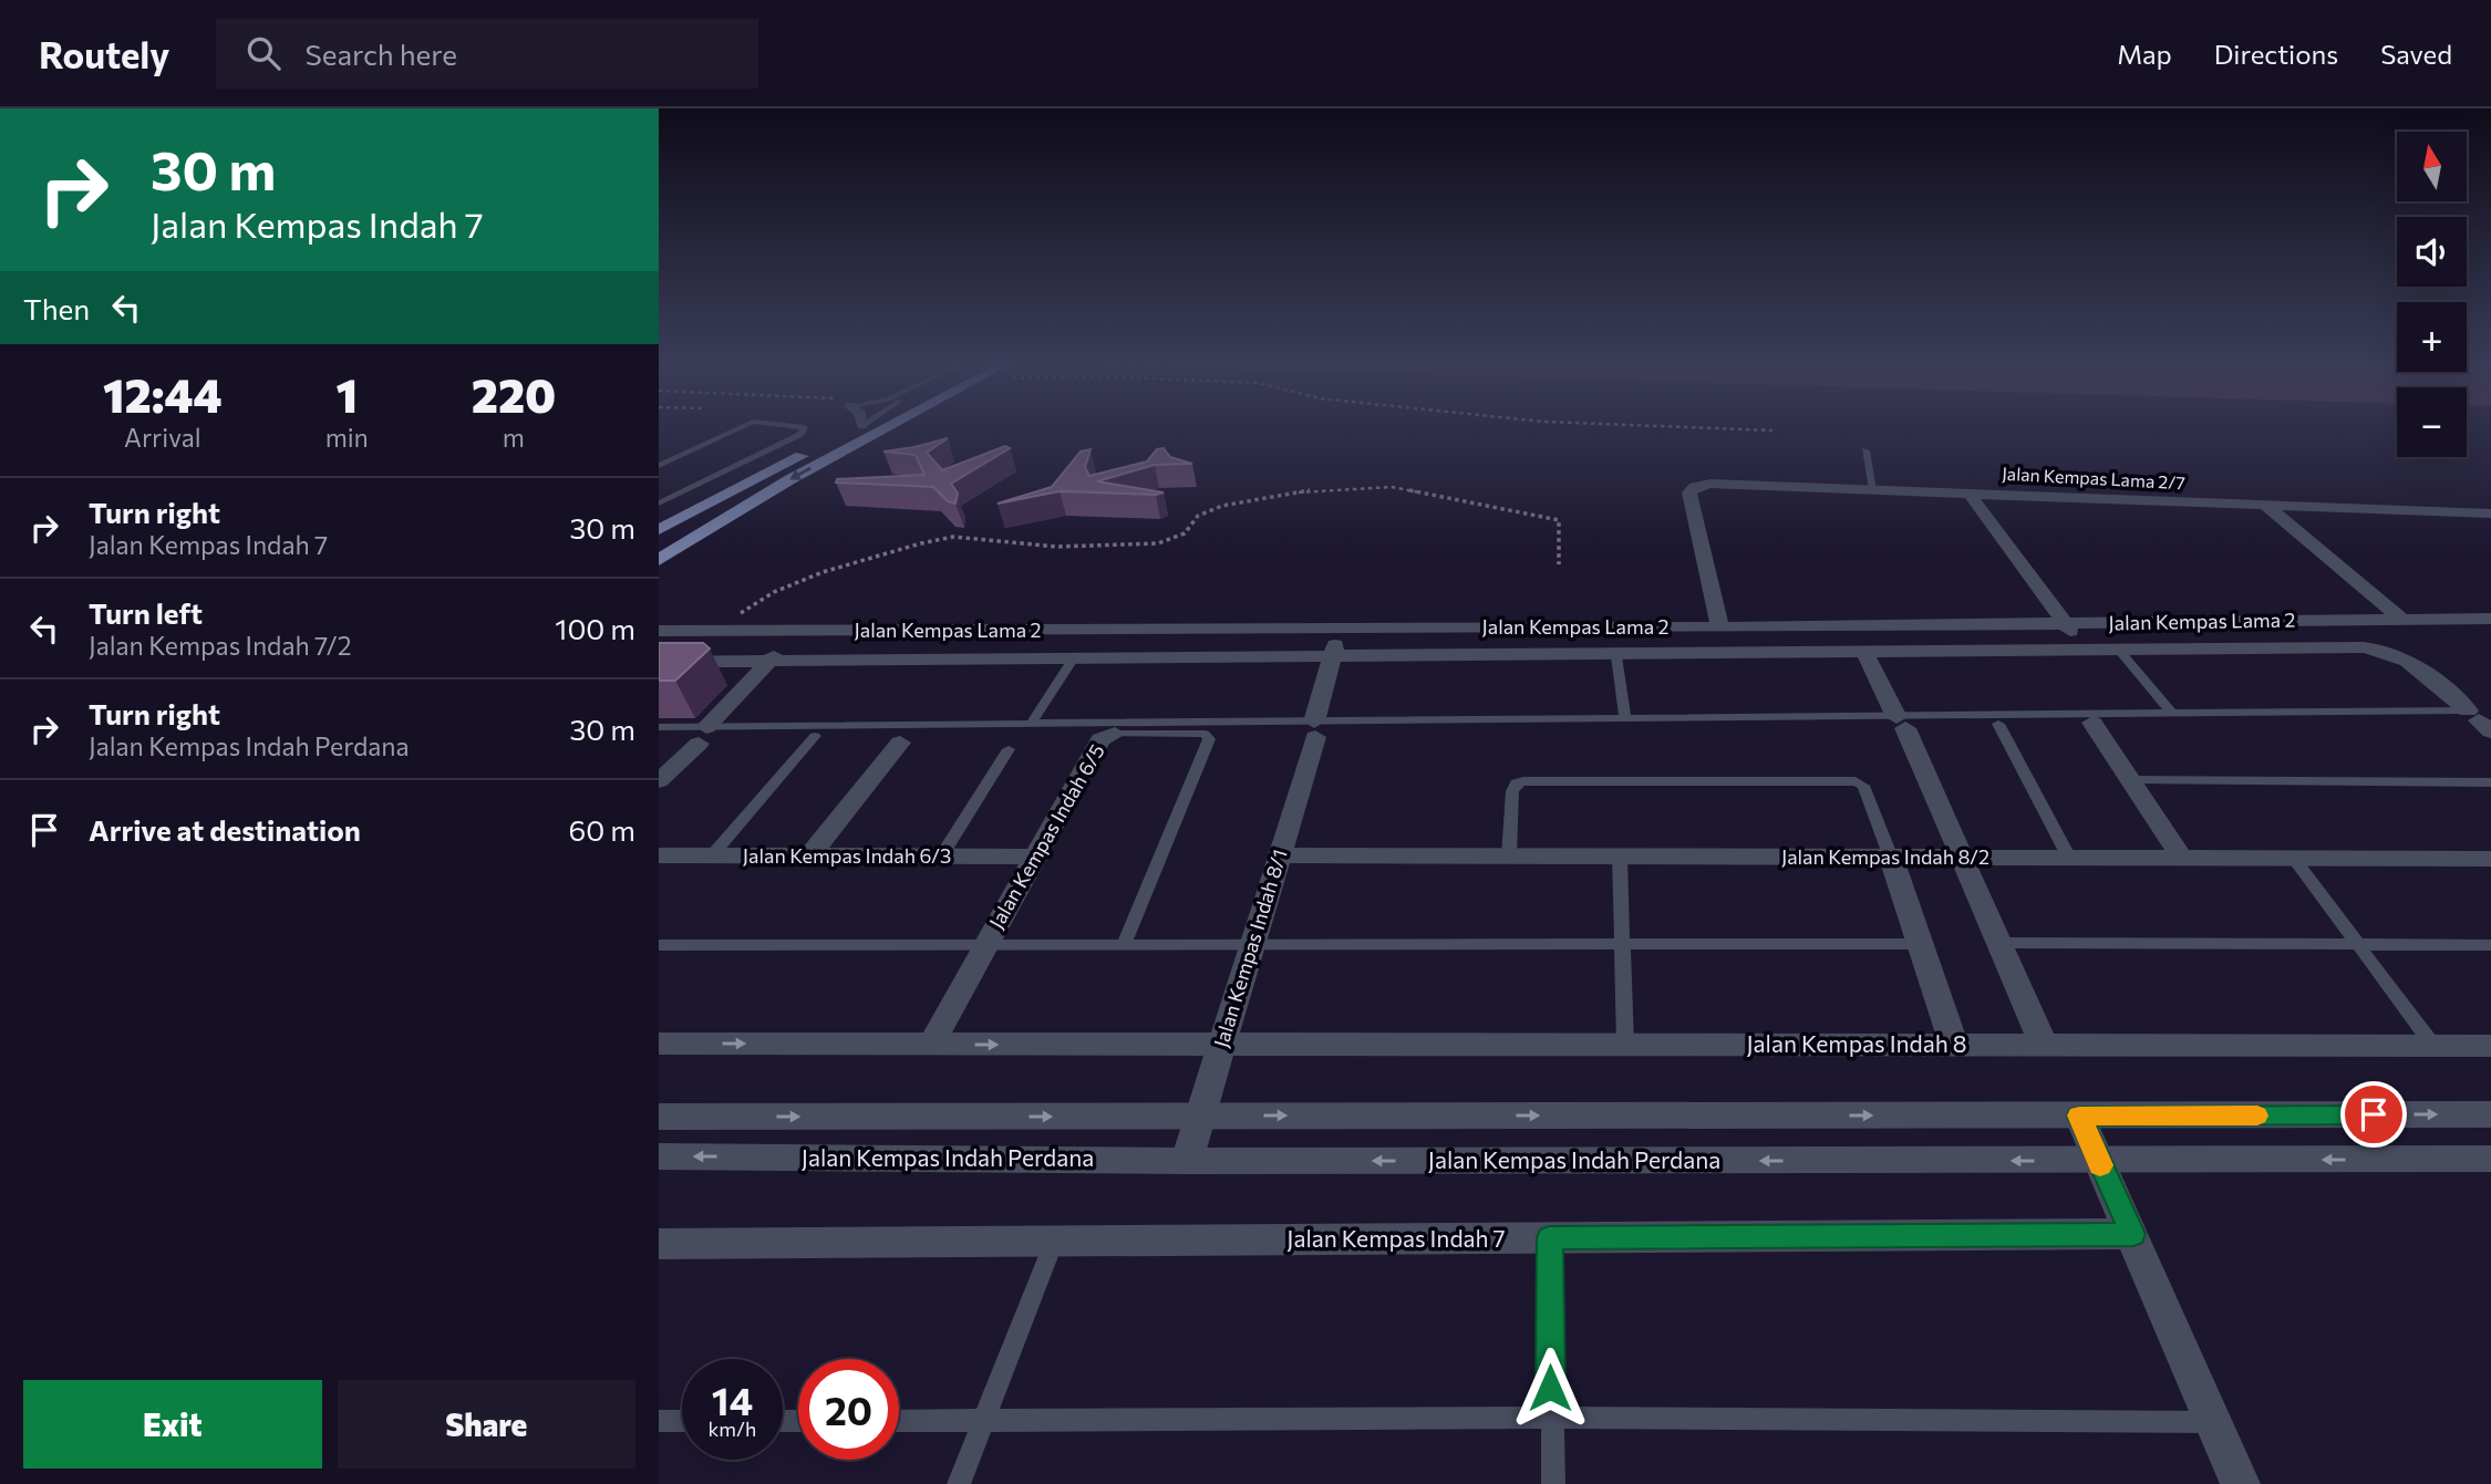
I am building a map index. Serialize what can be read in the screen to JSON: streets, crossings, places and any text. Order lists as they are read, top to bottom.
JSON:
{
  "streets": {
    "street": [
      "Jalan Kempas Lama 2/7",
      "Jalan Kempas Lama 2",
      "Jalan Kempas Indah 6/5",
      "Jalan Kempas Indah 6/3",
      "Jalan Kempas Indah 8/2",
      "Jalan Kempas Indah 8/1",
      "Jalan Kempas Indah 8",
      "Jalan Kempas Indah Perdana",
      "Jalan Kempas Indah 7"
    ]
  },
  "crossings": [
    ["Jalan Kempas Lama 2/7", "Jalan Kempas Lama 2"],
    ["Jalan Kempas Lama 2", "Jalan Kempas Indah 8/1"],
    ["Jalan Kempas Indah 6/5", "Jalan Kempas Indah 6/3"],
    ["Jalan Kempas Indah 6/5", "Jalan Kempas Indah 8"],
    ["Jalan Kempas Indah 8/2", "Jalan Kempas Indah 8/1"],
    ["Jalan Kempas Indah 8/1", "Jalan Kempas Indah 8"],
    ["Jalan Kempas Indah 8/1", "Jalan Kempas Indah Perdana"]
  ],
  "north": "top",
  "page": {
    "header": "Routely",
    "search": "Search here",
    "nav": ["Map", "Directions", "Saved"],
    "turn": ["30 m", "Jalan Kempas Indah 7"],
    "map_buttons": ["+", "−"],
    "then": "Then",
    "eta": [
      "12:44",
      "Arrival",
      "1",
      "min",
      "220",
      "m"
    ],
    "list": [
      {
        "name": "Turn right",
        "note": "Jalan Kempas Indah 7",
        "value": "30 m"
      },
      {
        "name": "Turn left",
        "note": "Jalan Kempas Indah 7/2",
        "value": "100 m"
      },
      {
        "name": "Turn right",
        "note": "Jalan Kempas Indah Perdana",
        "value": "30 m"
      },
      {
        "name": "Arrive at destination",
        "value": "60 m"
      }
    ],
    "speed": "14 km/h",
    "limit": "20",
    "buttons": ["Exit", "Share"]
  }
}
